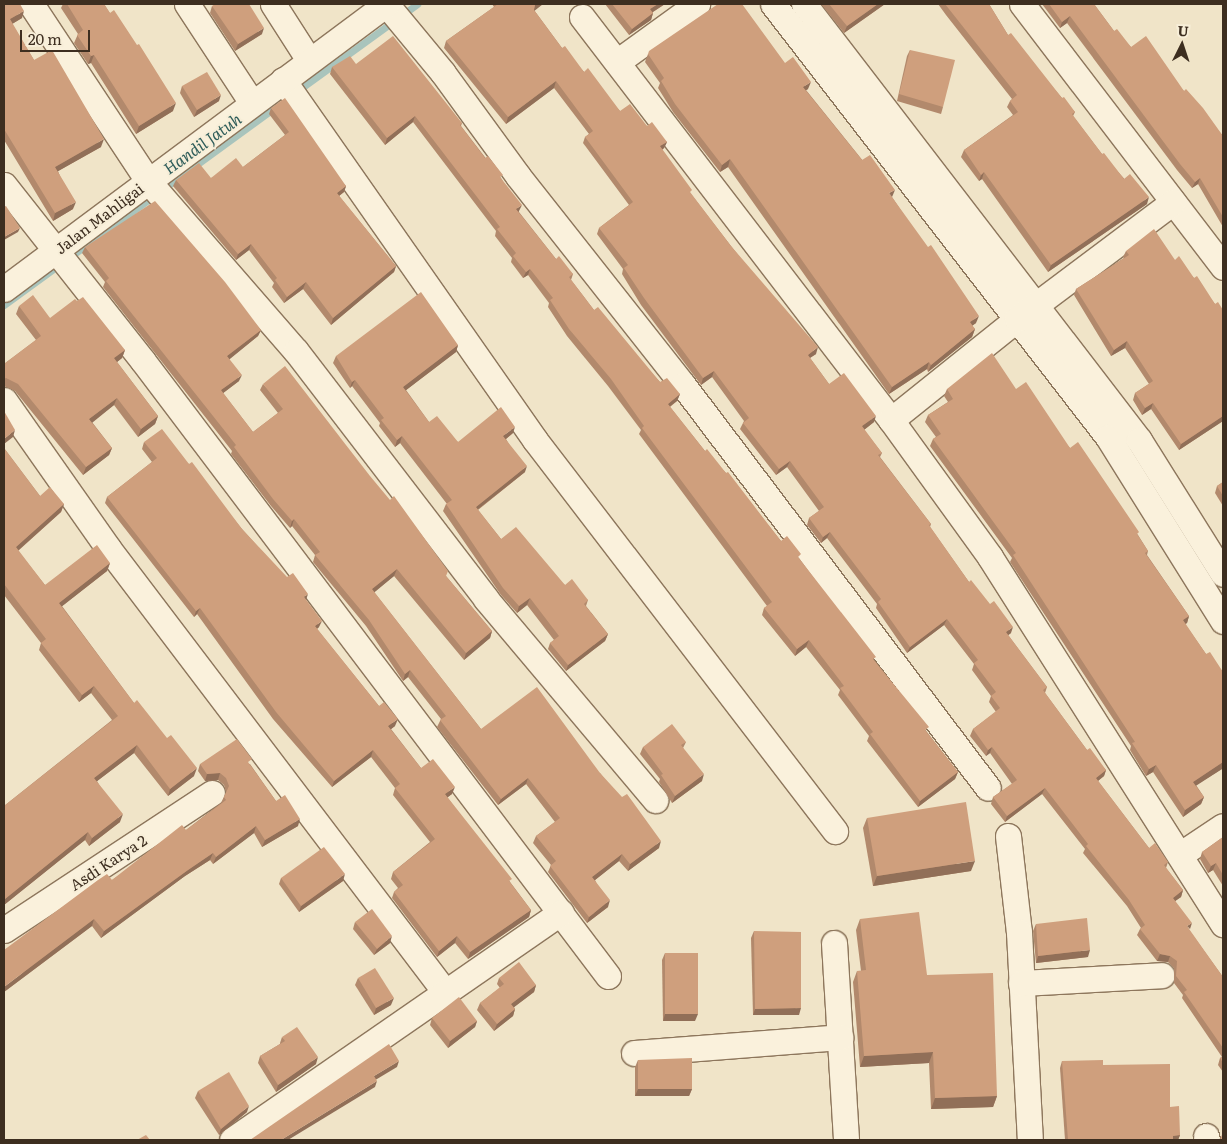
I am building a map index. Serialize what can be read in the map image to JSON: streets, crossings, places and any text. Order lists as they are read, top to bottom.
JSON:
{
  "streets": {
    "street": ["Jalan Mahligai", "Asdi Karya 2"]
  },
  "water": ["Handil Jatuh"],
  "scale_bar": "20 m",
  "north": "top"
}
